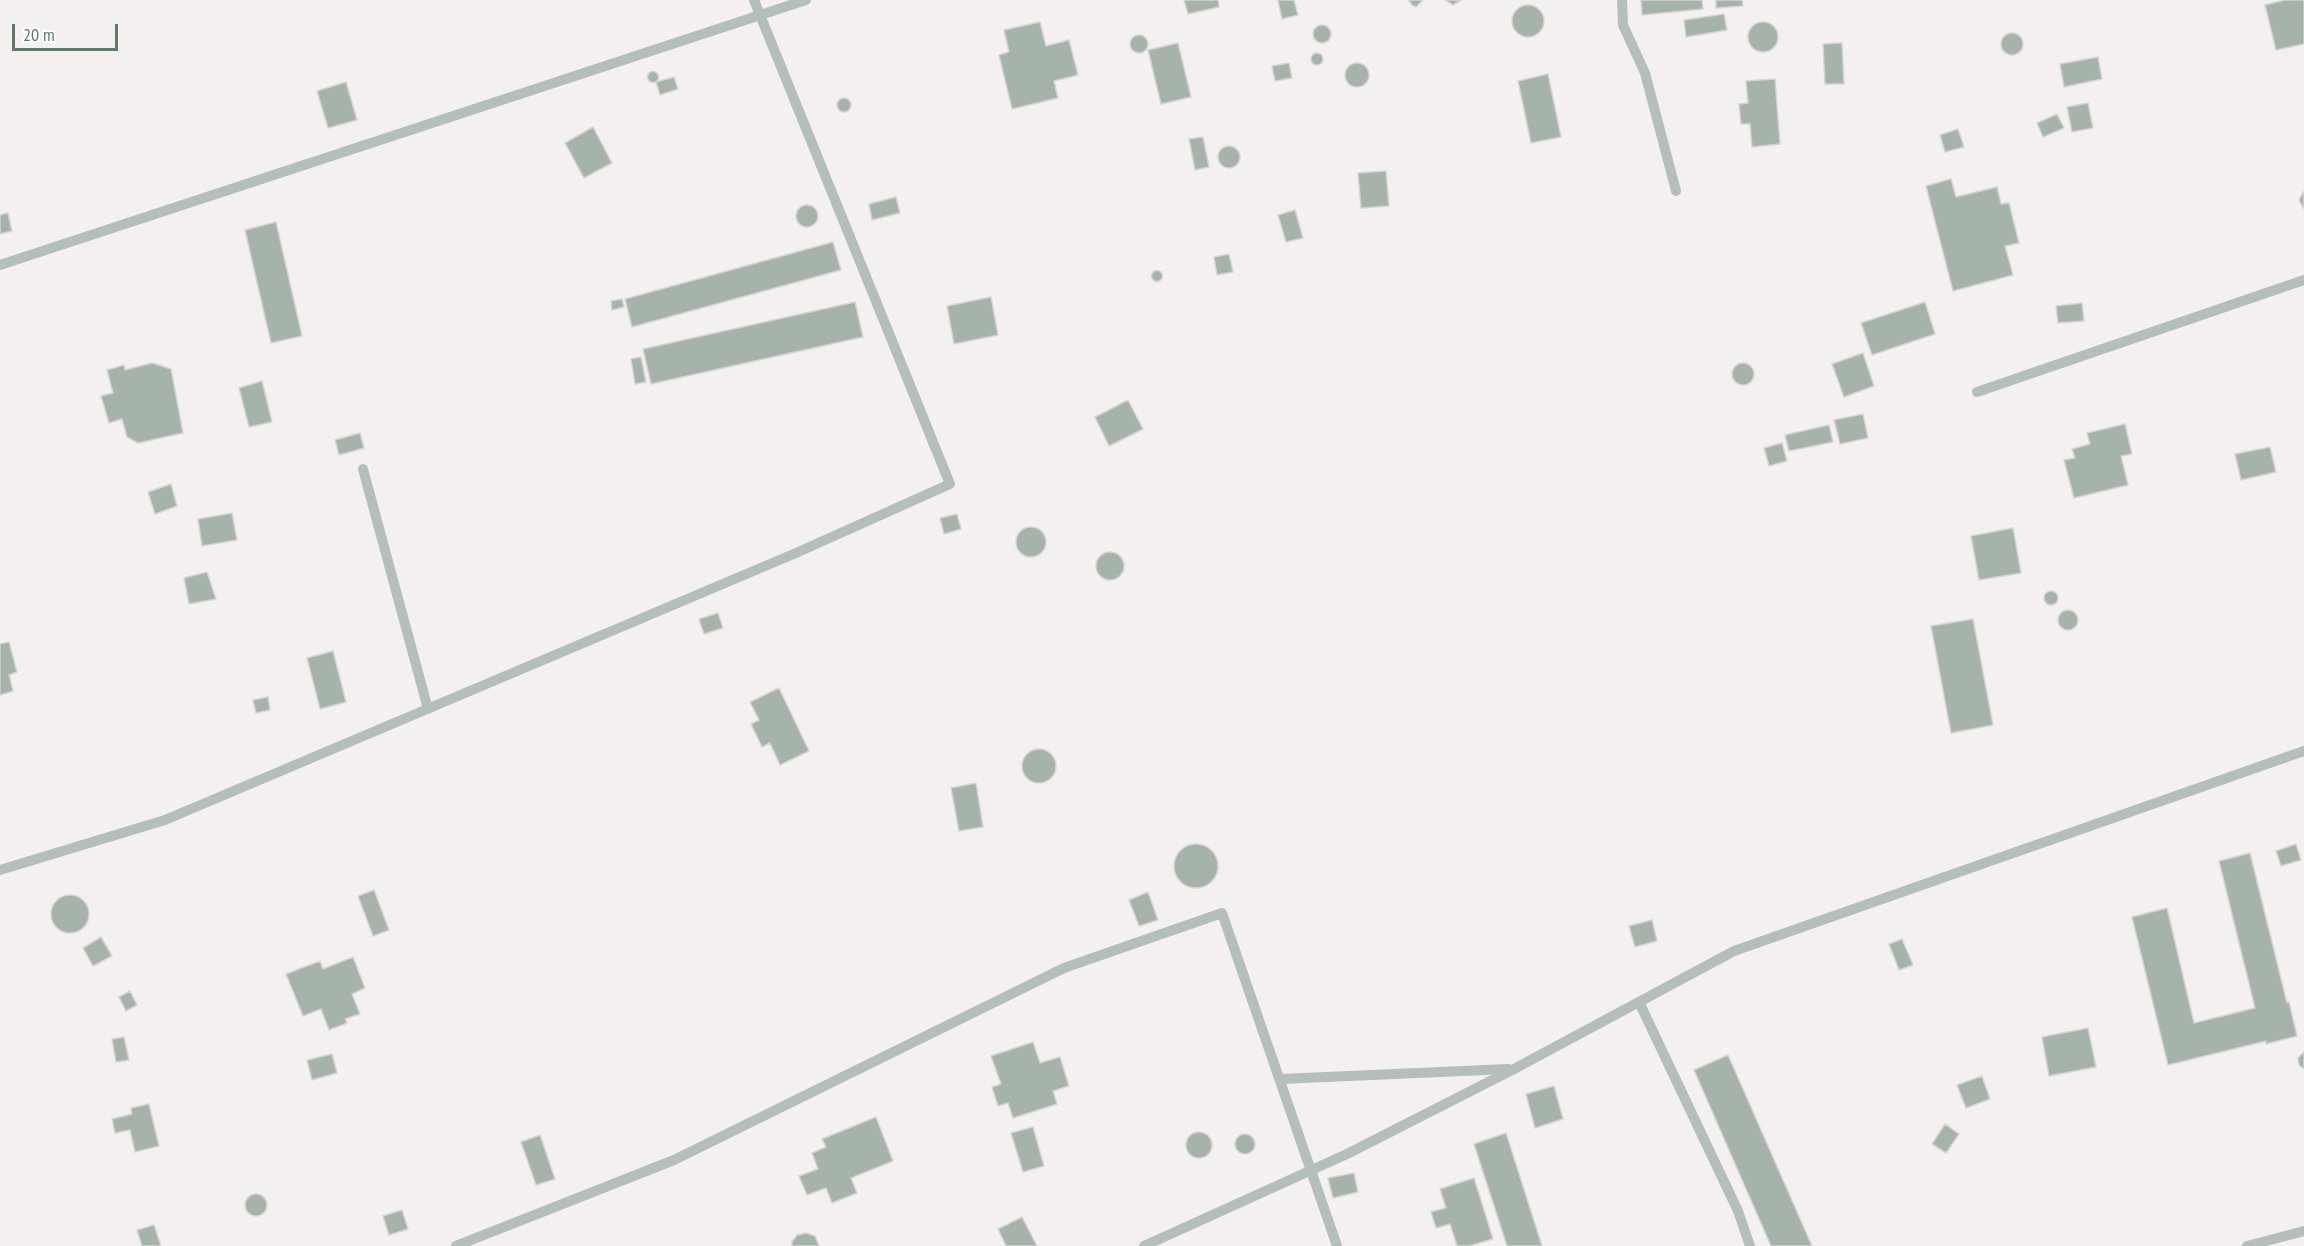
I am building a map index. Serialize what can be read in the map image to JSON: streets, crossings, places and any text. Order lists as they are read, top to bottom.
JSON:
{
  "scale_bar": "20 m"
}
